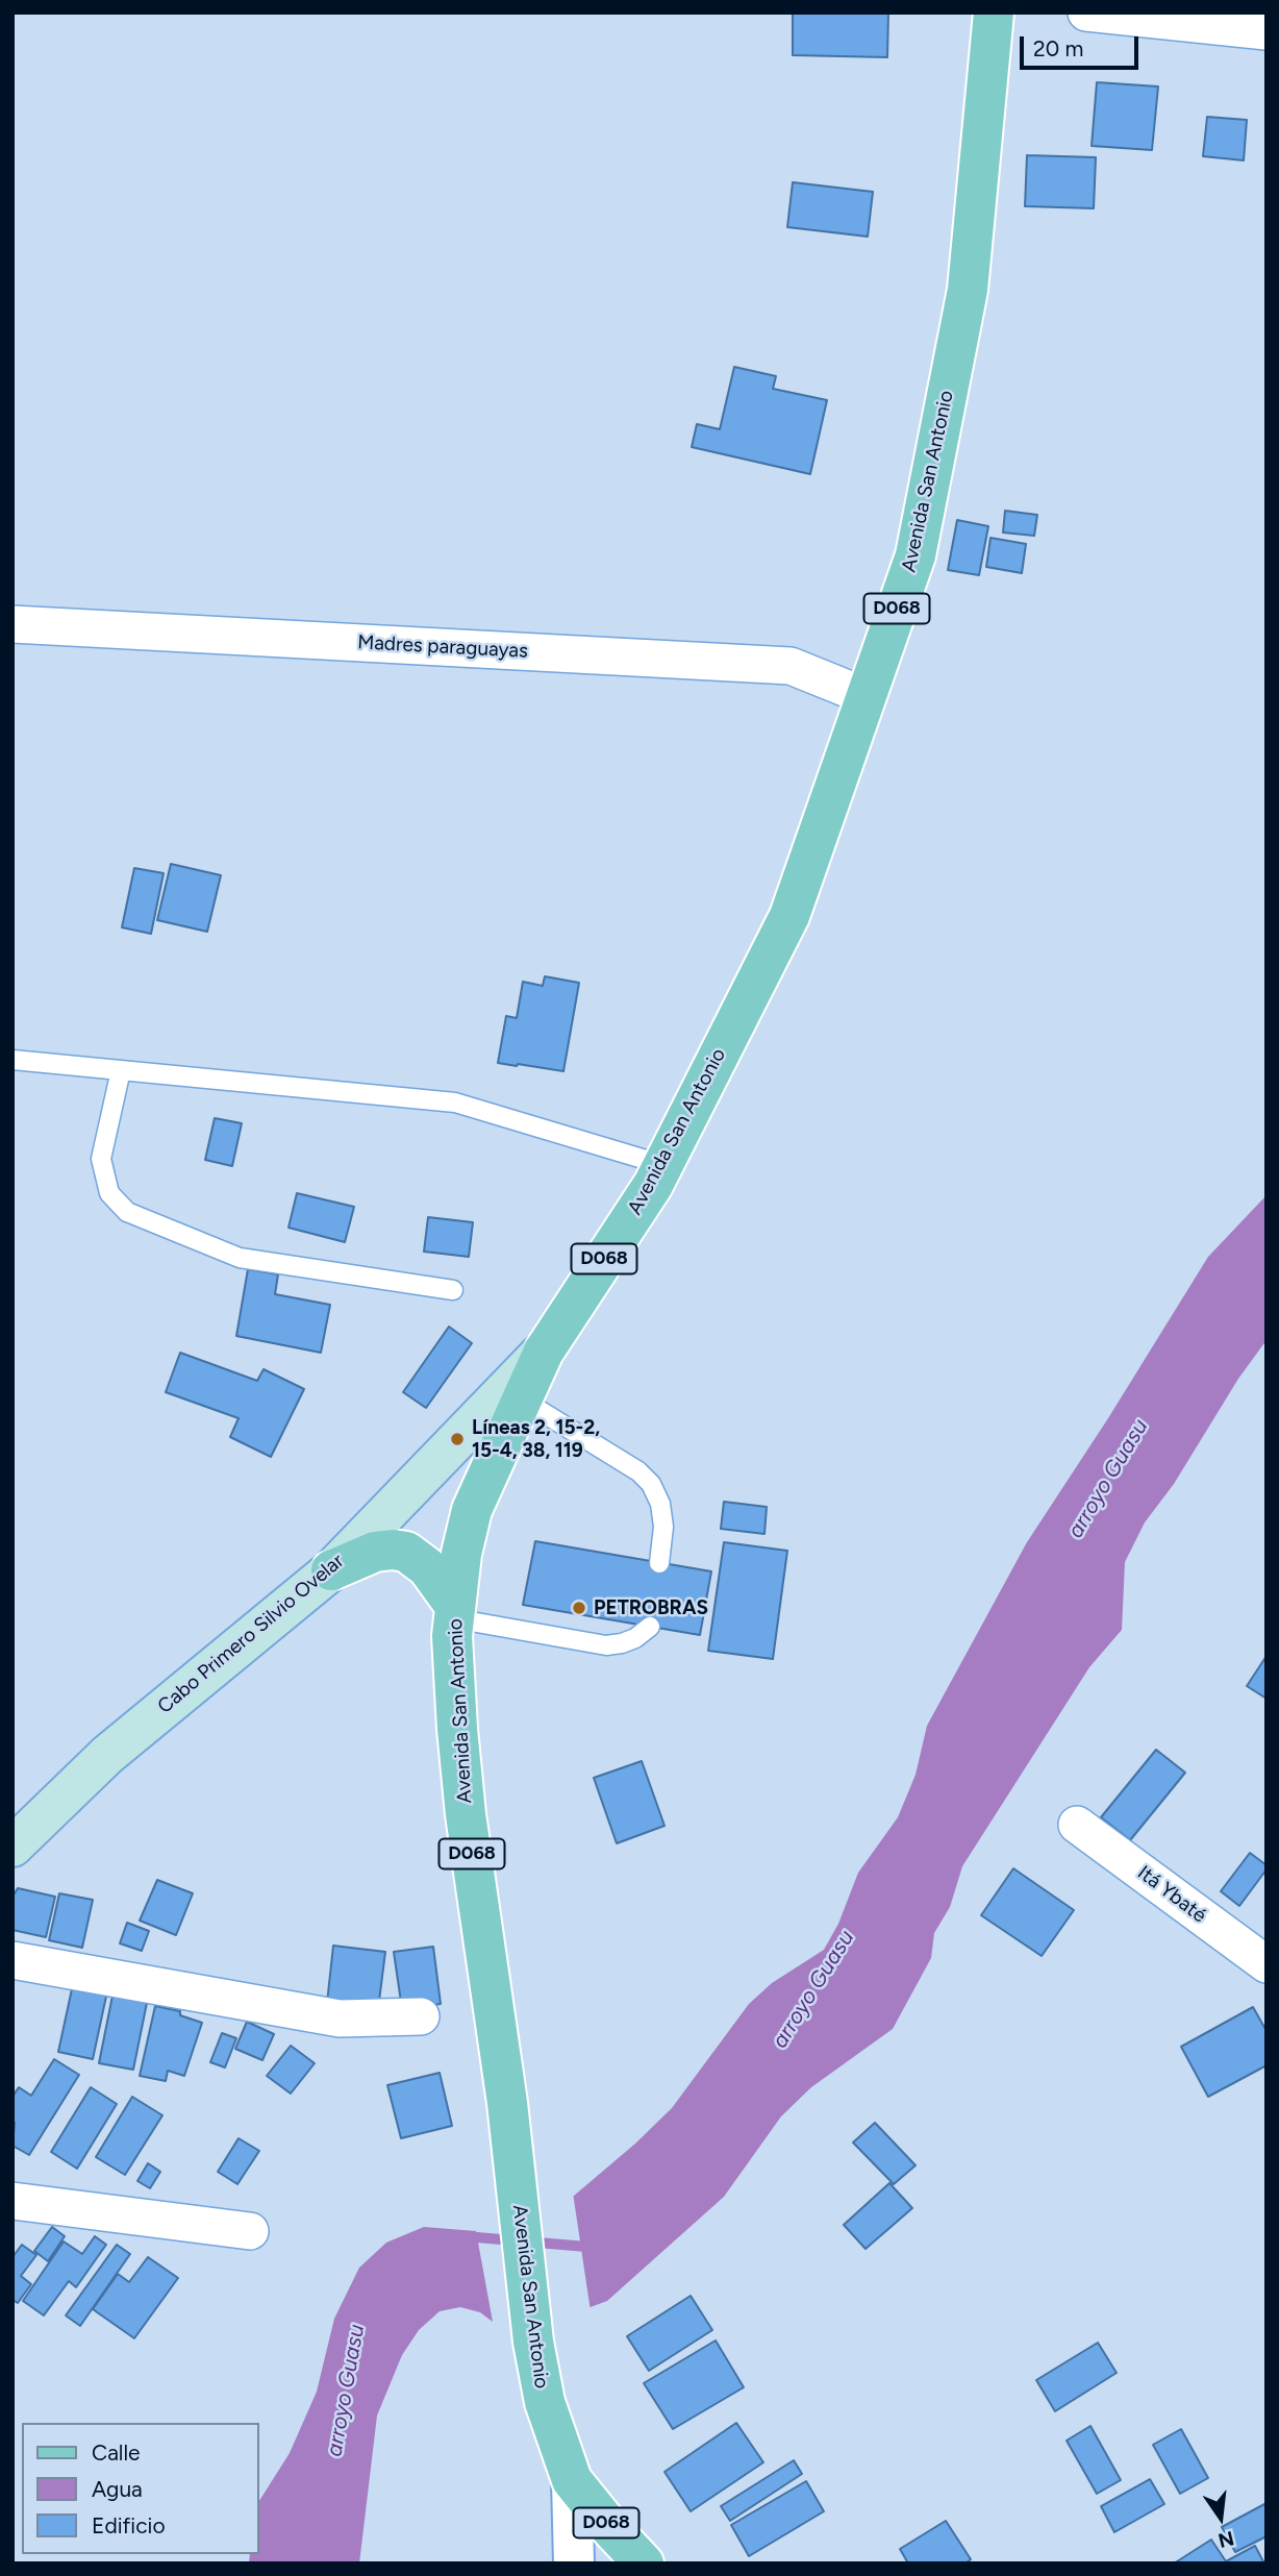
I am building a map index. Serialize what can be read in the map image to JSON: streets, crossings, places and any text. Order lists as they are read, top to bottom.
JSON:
{
  "streets": {
    "main road": ["Avenida San Antonio", "D068", "Cabo Primero Silvio Ovelar"],
    "street": ["Madres paraguayas", "Itá Ybaté"]
  },
  "crossings": [
    ["Avenida San Antonio", "Madres paraguayas"],
    ["Avenida San Antonio", "Cabo Primero Silvio Ovelar"]
  ],
  "water": ["arroyo Guasu"],
  "places": ["Líneas 2, 15-2, 15-4, 38, 119", "PETROBRAS"],
  "legend": ["Calle", "Agua", "Edificio"],
  "scale_bar": "20 m",
  "north": "bottom"
}
